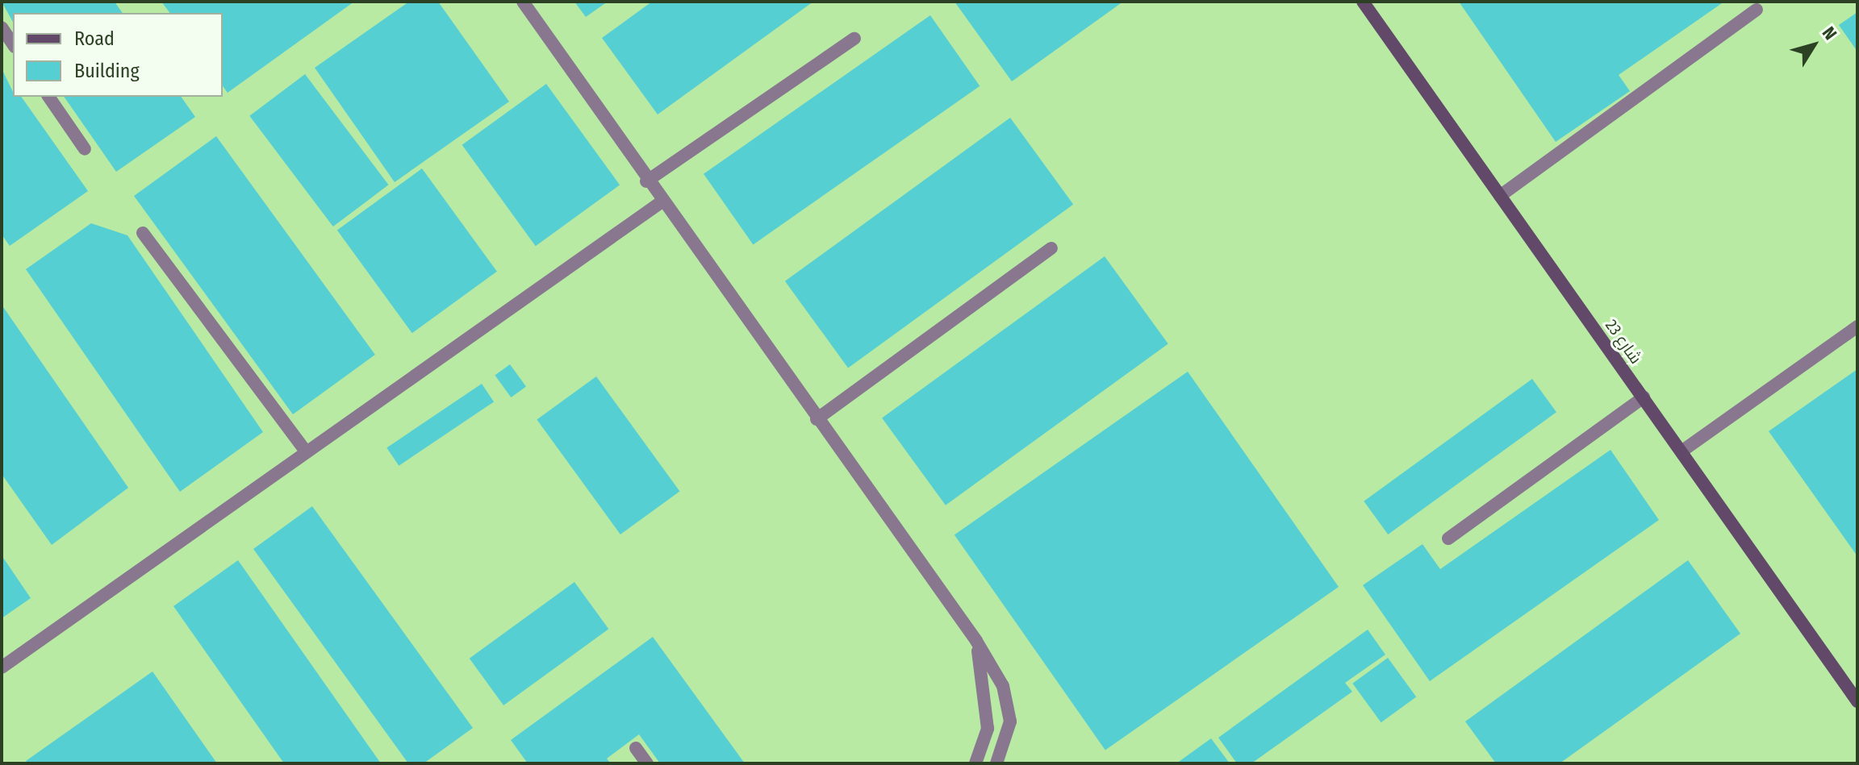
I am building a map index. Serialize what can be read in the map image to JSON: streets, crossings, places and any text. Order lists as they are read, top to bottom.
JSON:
{
  "streets": {
    "street": ["شارع 23"]
  },
  "legend": ["Road", "Building"],
  "north": "top right"
}
